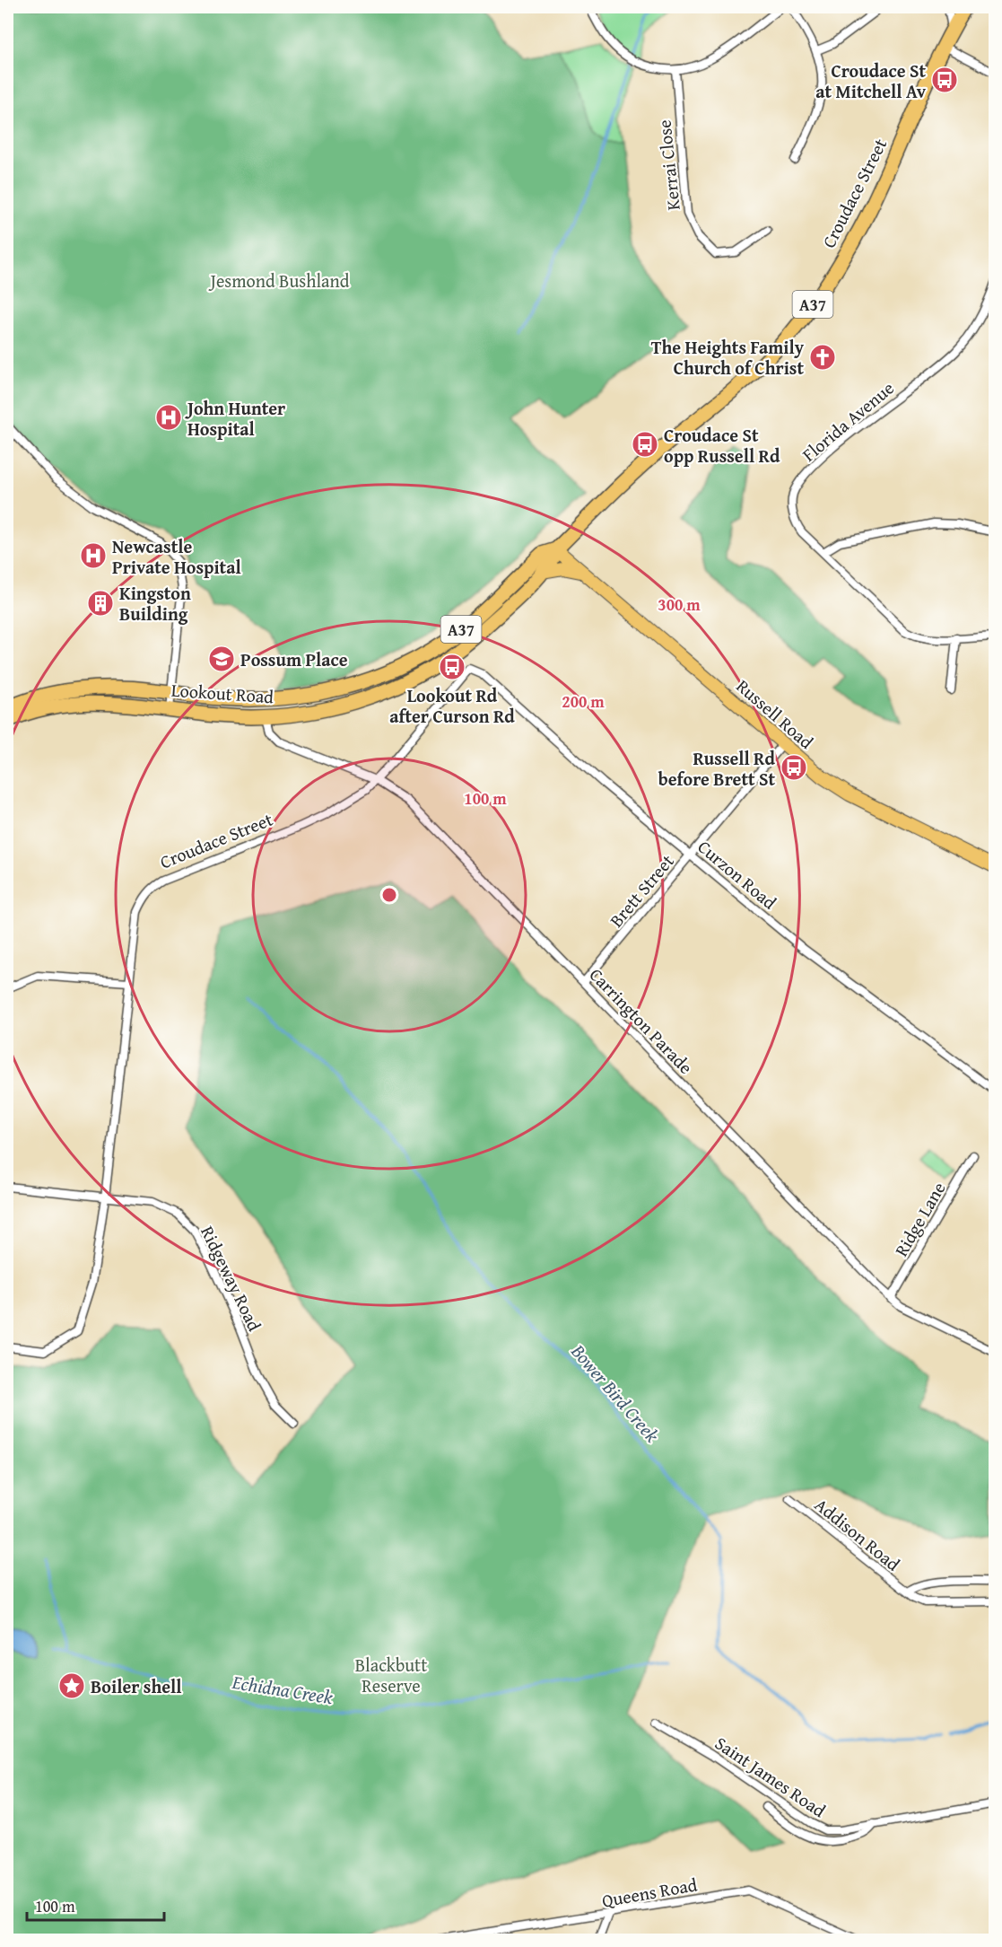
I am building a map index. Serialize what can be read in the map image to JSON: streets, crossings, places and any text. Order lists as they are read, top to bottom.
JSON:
{
  "streets": {
    "highway": ["Croudace Street", "A37", "Lookout Road"],
    "main road": ["Russell Road"],
    "street": [
      "Kerrai Close",
      "Florida Avenue",
      "Curzon Road",
      "Brett Street",
      "Carrington Parade",
      "Ridge Lane",
      "Ridgeway Road",
      "Addison Road",
      "Saint James Road",
      "Queens Road"
    ]
  },
  "crossings": [
    ["Croudace Street", "Lookout Road"],
    ["Croudace Street", "Russell Road"],
    ["Croudace Street", "Curzon Road"],
    ["Croudace Street", "Carrington Parade"],
    ["Croudace Street", "Ridgeway Road"],
    ["Lookout Road", "Russell Road"],
    ["Lookout Road", "Carrington Parade"],
    ["Russell Road", "Brett Street"],
    ["Curzon Road", "Brett Street"],
    ["Brett Street", "Carrington Parade"],
    ["Carrington Parade", "Ridge Lane"]
  ],
  "water": ["Bower Bird Creek", "Echidna Creek"],
  "parks": ["Jesmond Bushland", "Blackbutt Reserve"],
  "places": {
    "bus stop": [
      "Croudace St at Mitchell Av",
      "Croudace St opp Russell Rd",
      "Lookout Rd after Curson Rd",
      "Russell Rd before Brett St"
    ],
    "church": ["The Heights Family Church of Christ"],
    "hospital": ["John Hunter Hospital", "Newcastle Private Hospital"],
    "building": ["Kingston Building"],
    "school or university": ["Possum Place"],
    "place": ["Boiler shell"]
  },
  "scale_bar": "100 m",
  "rings": ["300 m", "200 m", "100 m"]
}
